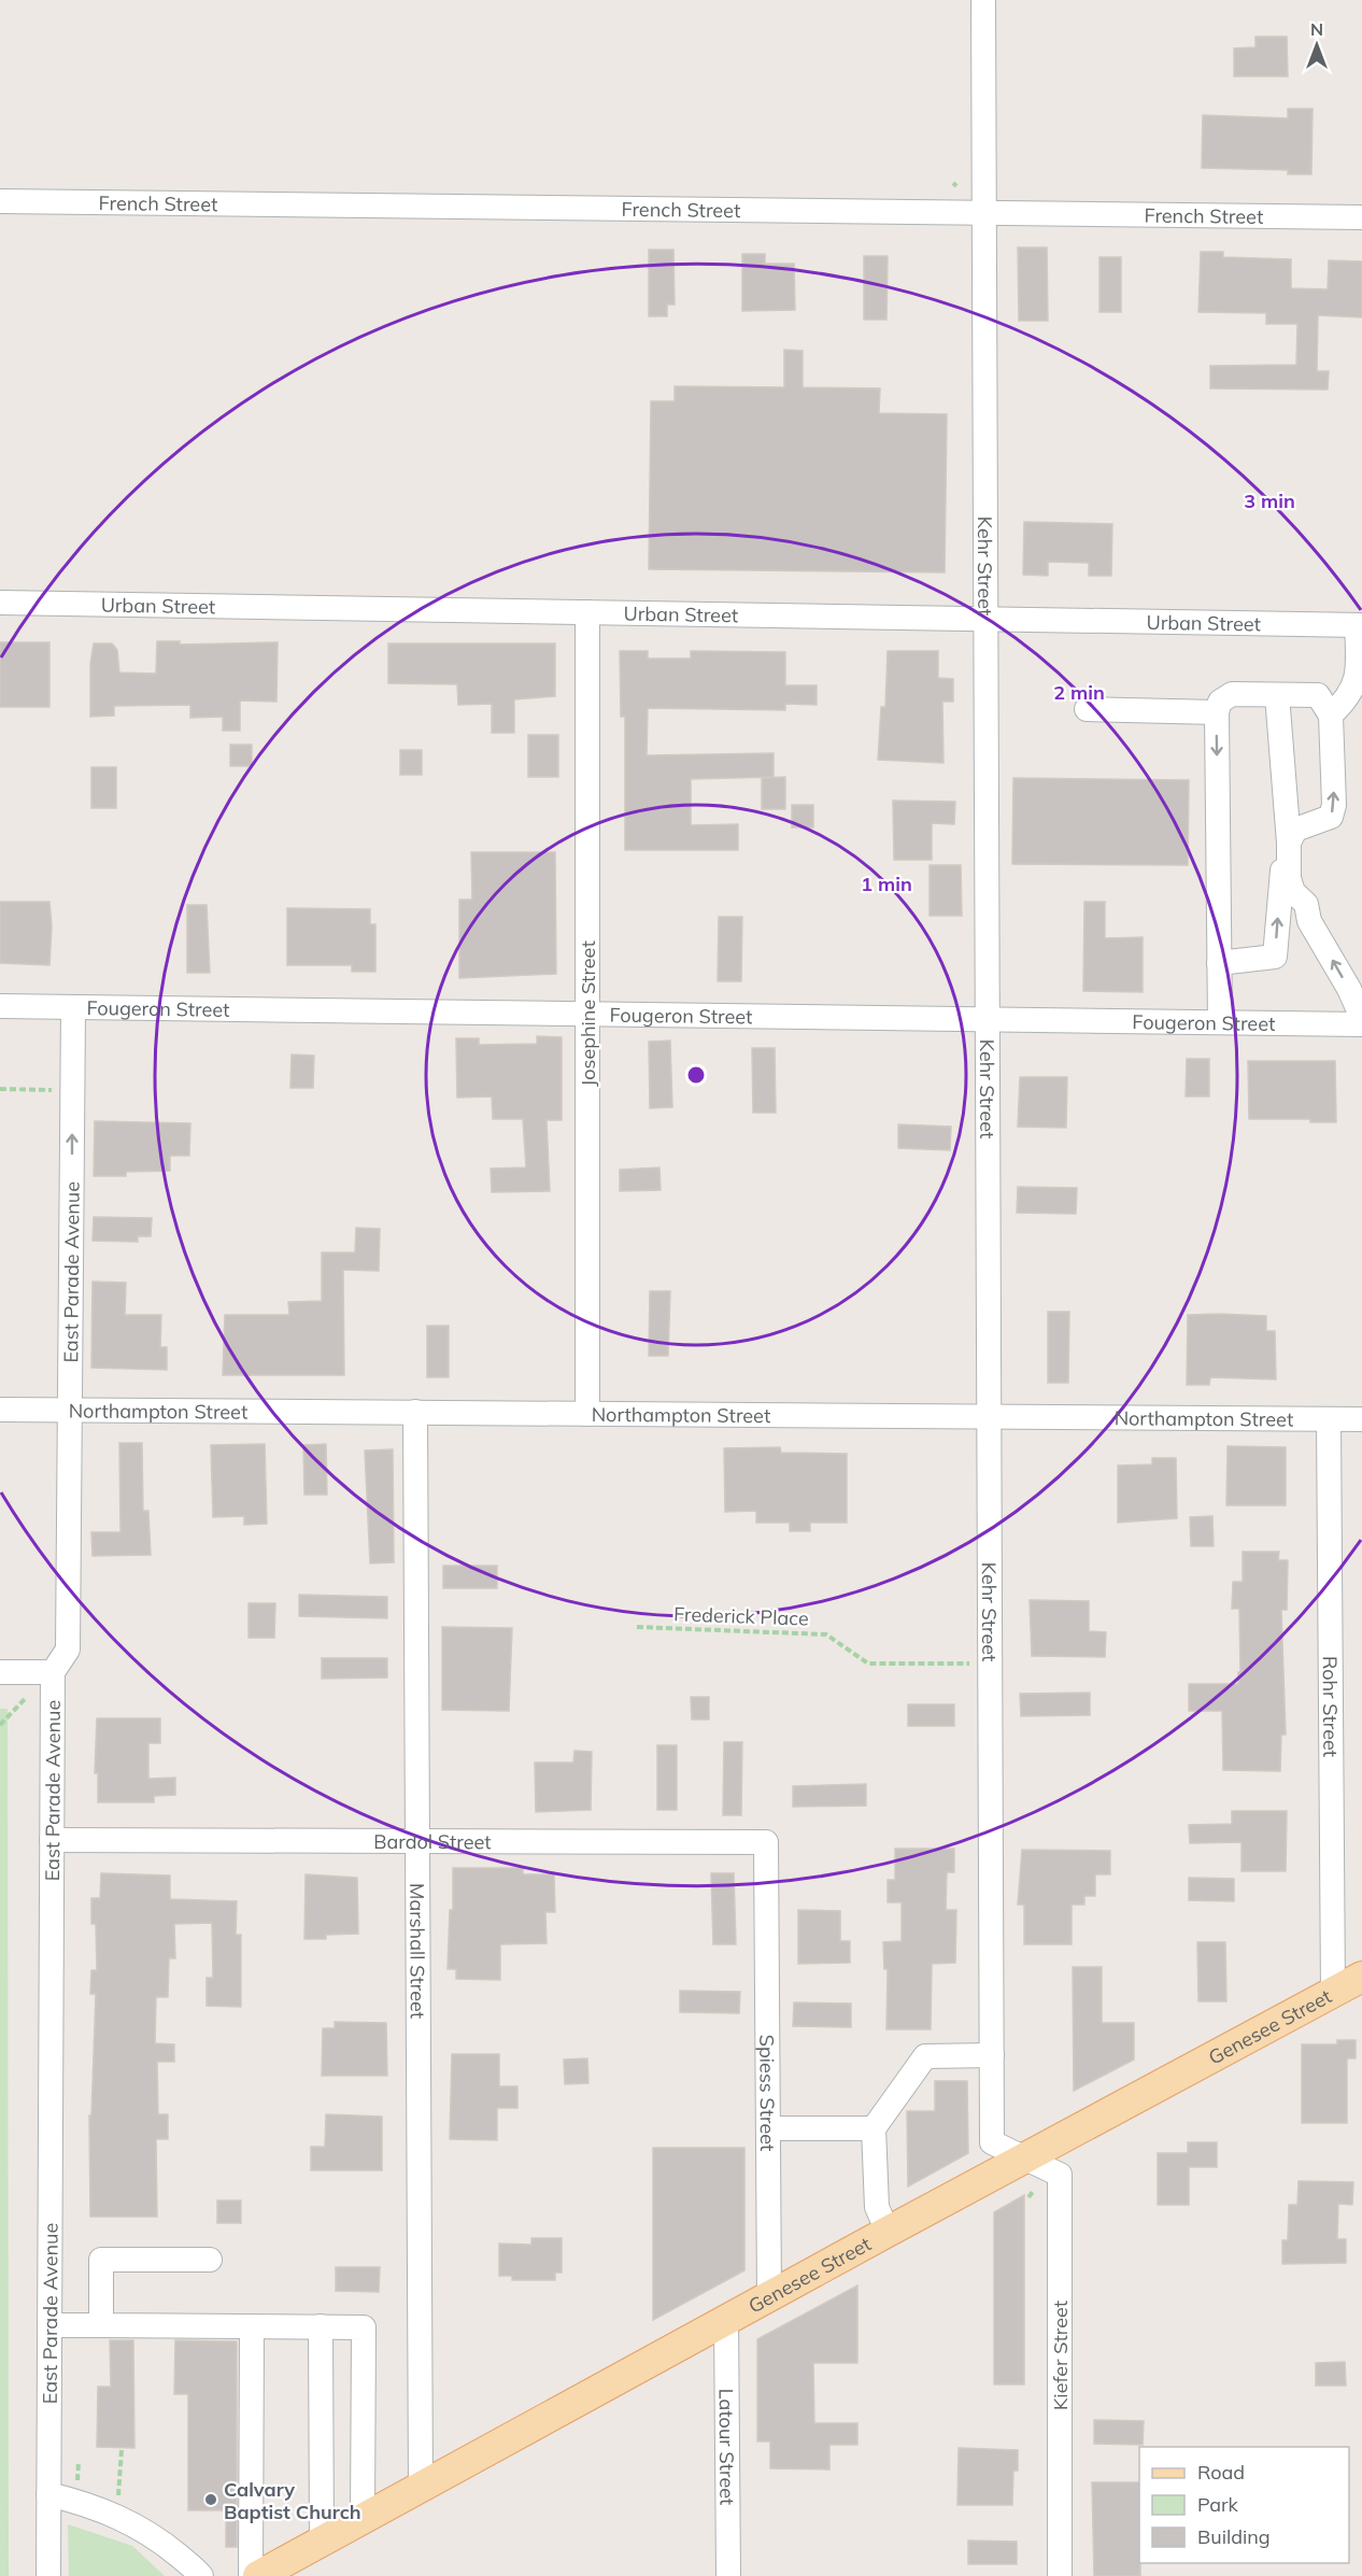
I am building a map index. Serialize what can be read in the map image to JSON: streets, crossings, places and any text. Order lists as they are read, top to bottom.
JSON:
{
  "streets": {
    "main road": ["Genesee Street"],
    "street": [
      "French Street",
      "Kehr Street",
      "Urban Street",
      "Fougeron Street",
      "Josephine Street",
      "East Parade Avenue",
      "Northampton Street",
      "Rohr Street",
      "Bardol Street",
      "Marshall Street",
      "Spiess Street",
      "Kiefer Street",
      "Latour Street"
    ],
    "path": ["Frederick Place"]
  },
  "crossings": [
    ["French Street", "Kehr Street"],
    ["Kehr Street", "Urban Street"],
    ["Kehr Street", "Fougeron Street"],
    ["Kehr Street", "Northampton Street"],
    ["Kehr Street", "Frederick Place"],
    ["Kehr Street", "Genesee Street"],
    ["Kehr Street", "Kiefer Street"],
    ["Urban Street", "Josephine Street"],
    ["Fougeron Street", "Josephine Street"],
    ["Fougeron Street", "East Parade Avenue"],
    ["Josephine Street", "Northampton Street"],
    ["East Parade Avenue", "Northampton Street"],
    ["East Parade Avenue", "Bardol Street"],
    ["Northampton Street", "Rohr Street"],
    ["Northampton Street", "Marshall Street"],
    ["Rohr Street", "Genesee Street"],
    ["Bardol Street", "Marshall Street"],
    ["Bardol Street", "Spiess Street"],
    ["Marshall Street", "Genesee Street"],
    ["Genesee Street", "Spiess Street"],
    ["Genesee Street", "Kiefer Street"],
    ["Genesee Street", "Latour Street"]
  ],
  "places": ["Calvary Baptist Church"],
  "legend": ["Road", "Park", "Building"],
  "north": "top",
  "rings": ["3 min", "2 min", "1 min"]
}
